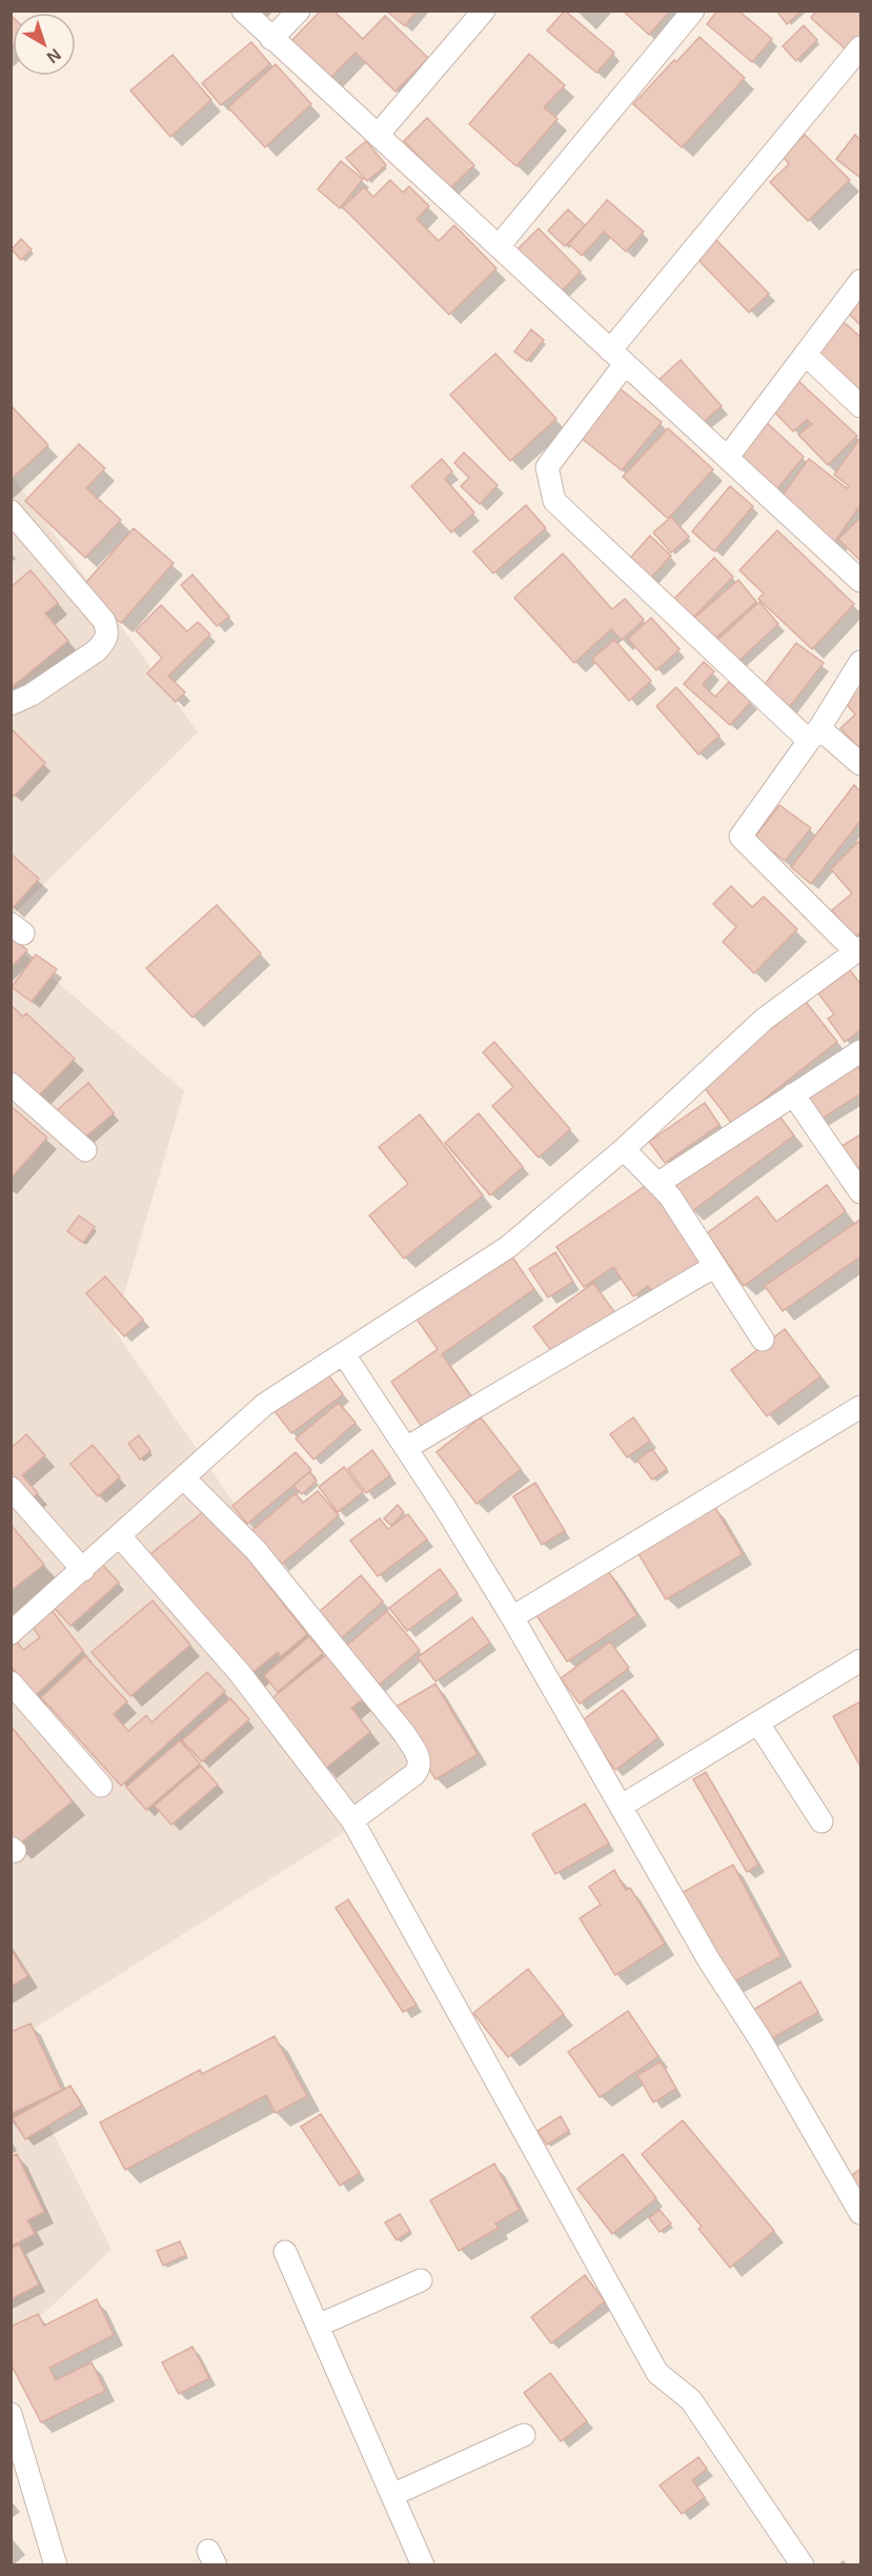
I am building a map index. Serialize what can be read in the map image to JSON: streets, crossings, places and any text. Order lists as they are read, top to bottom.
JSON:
{
  "north": "bottom right"
}
